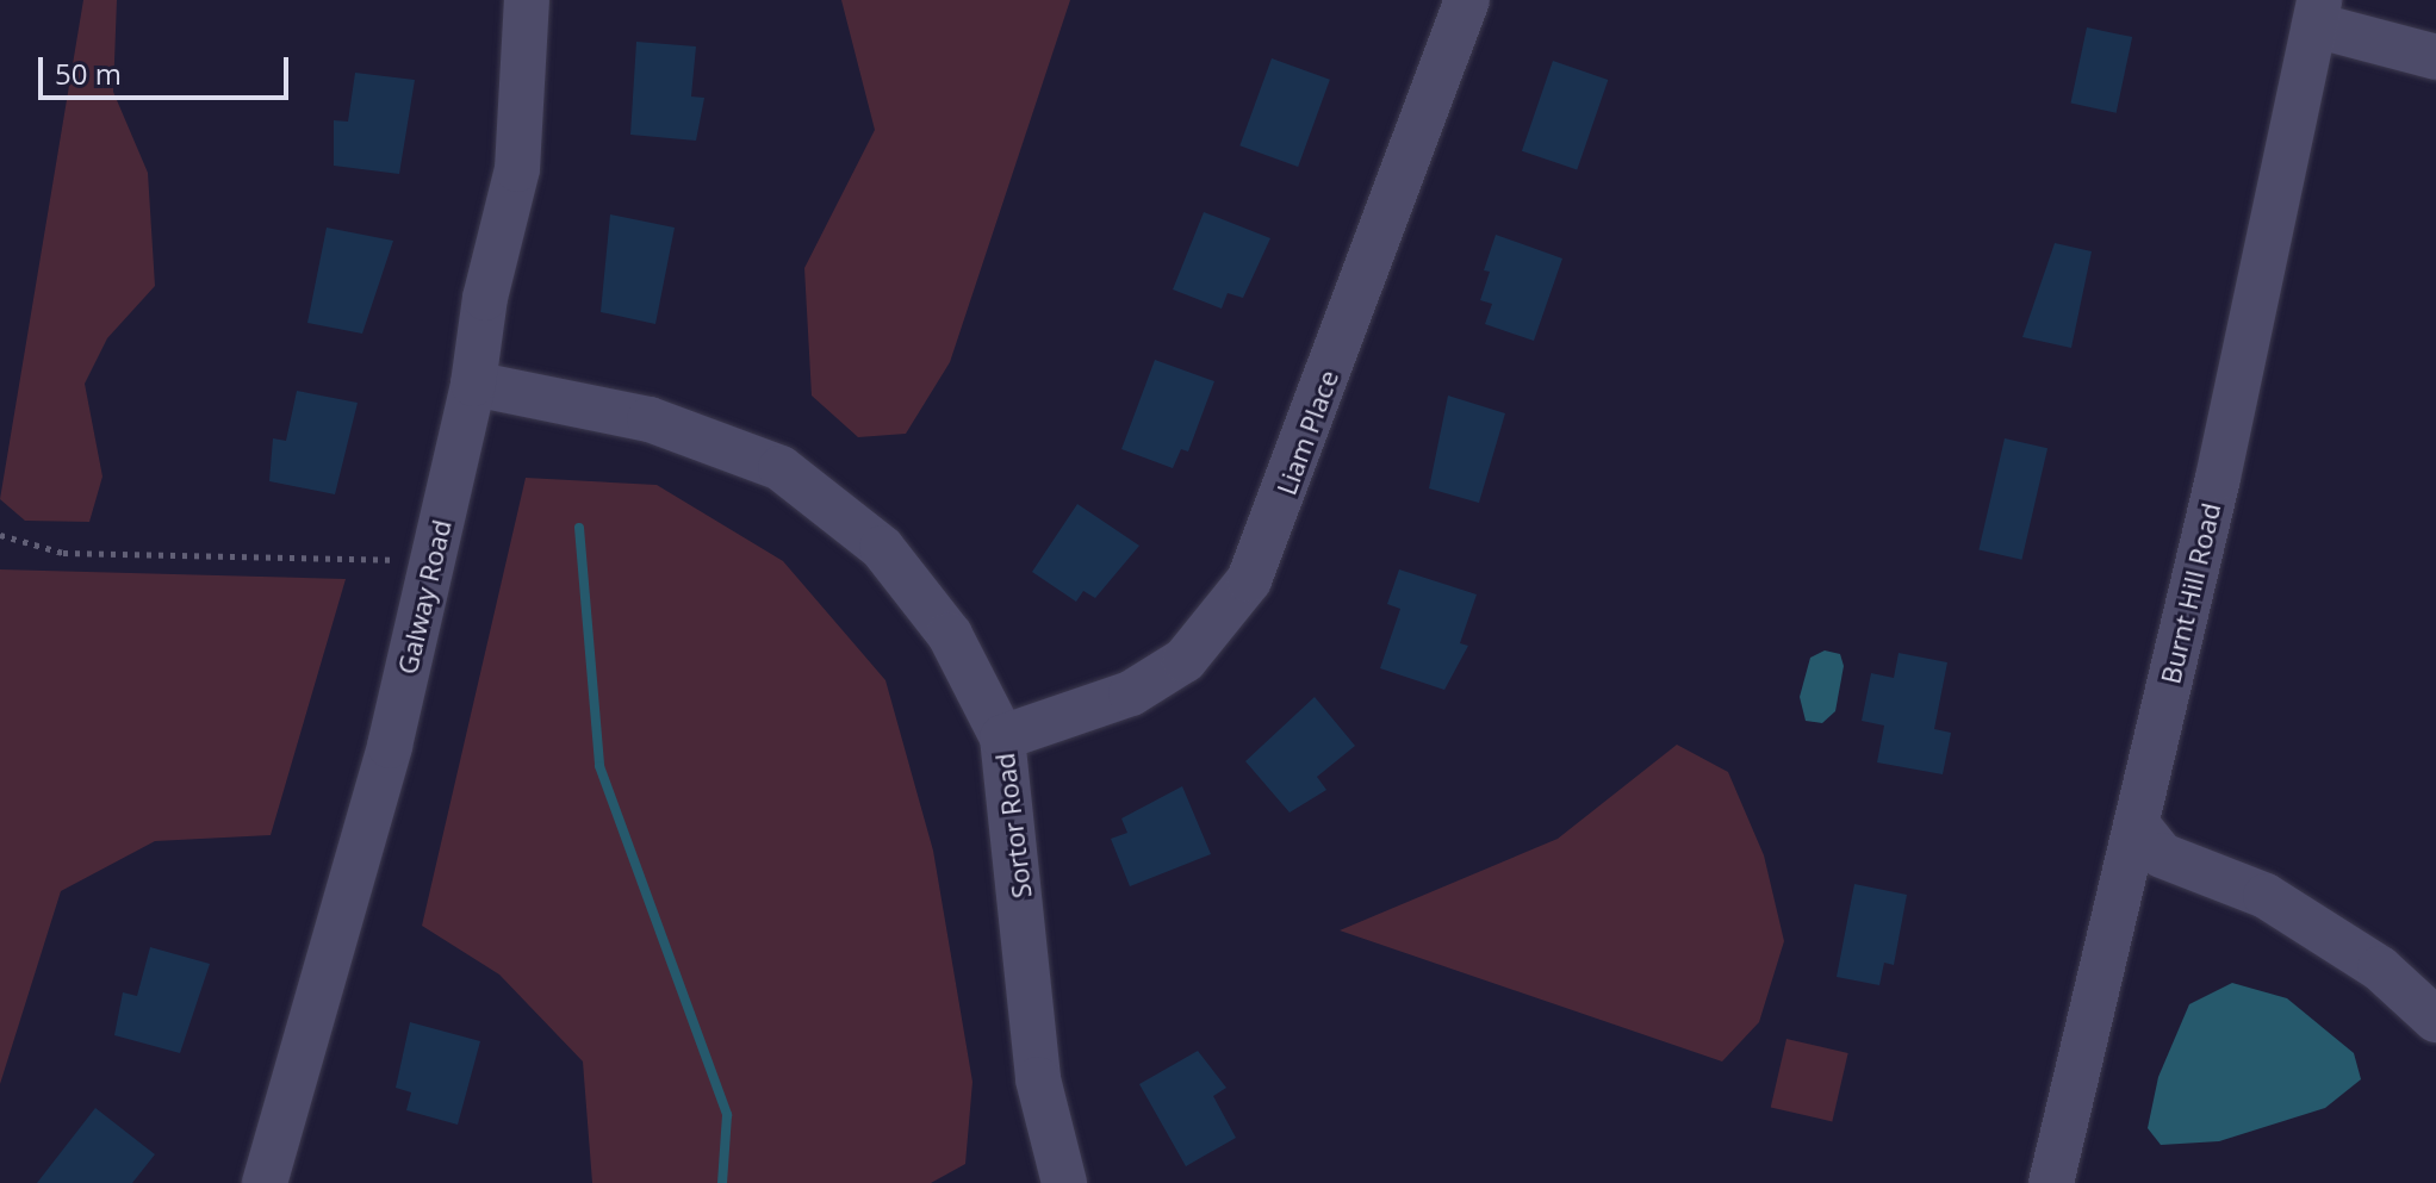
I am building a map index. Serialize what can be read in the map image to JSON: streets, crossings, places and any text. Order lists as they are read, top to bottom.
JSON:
{
  "streets": {
    "street": [
      "Liam Place",
      "Burnt Hill Road",
      "Galway Road",
      "Sortor Road"
    ]
  },
  "crossings": [
    ["Liam Place", "Sortor Road"],
    ["Galway Road", "Sortor Road"]
  ],
  "scale_bar": "50 m"
}
